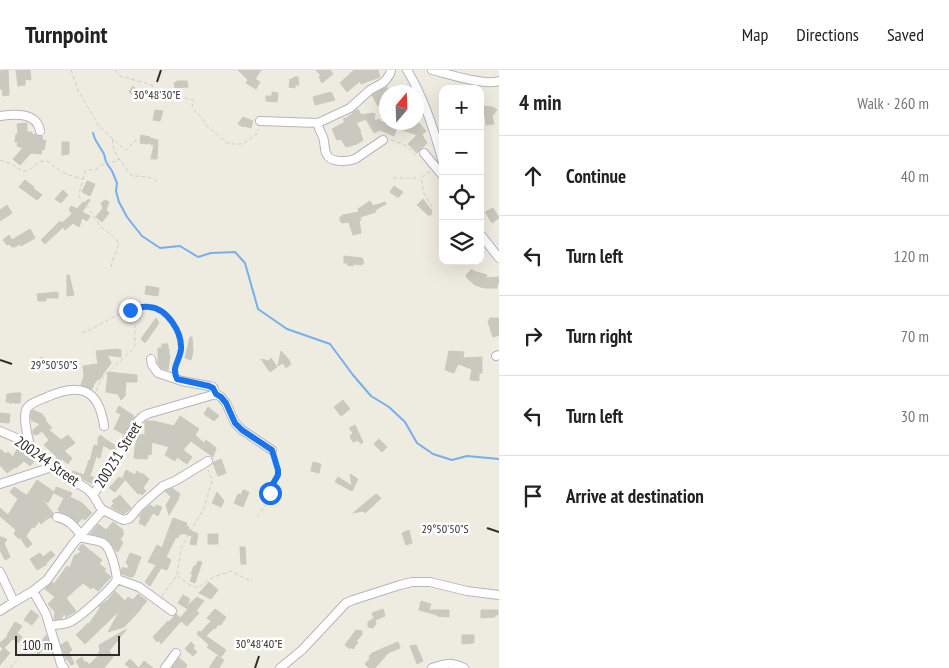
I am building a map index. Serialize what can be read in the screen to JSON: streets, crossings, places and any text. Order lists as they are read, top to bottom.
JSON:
{
  "streets": {
    "street": ["200231 Street", "200244 Street"]
  },
  "crossings": [
    ["200231 Street", "200244 Street"]
  ],
  "scale_bar": "100 m",
  "north": "top",
  "page": {
    "header": "Turnpoint",
    "nav": ["Map", "Directions", "Saved"],
    "heading": ["4 min", "Walk · 260 m"],
    "map_buttons": ["+", "−"],
    "list": [
      ["Continue", "40 m"],
      ["Turn left", "120 m"],
      ["Turn right", "70 m"],
      ["Turn left", "30 m"],
      "Arrive at destination"
    ],
    "scale": "100 m"
  },
  "coordinates": ["30°48'30\"E", "29°50'50\"S", "30°48'40\"E"]
}
